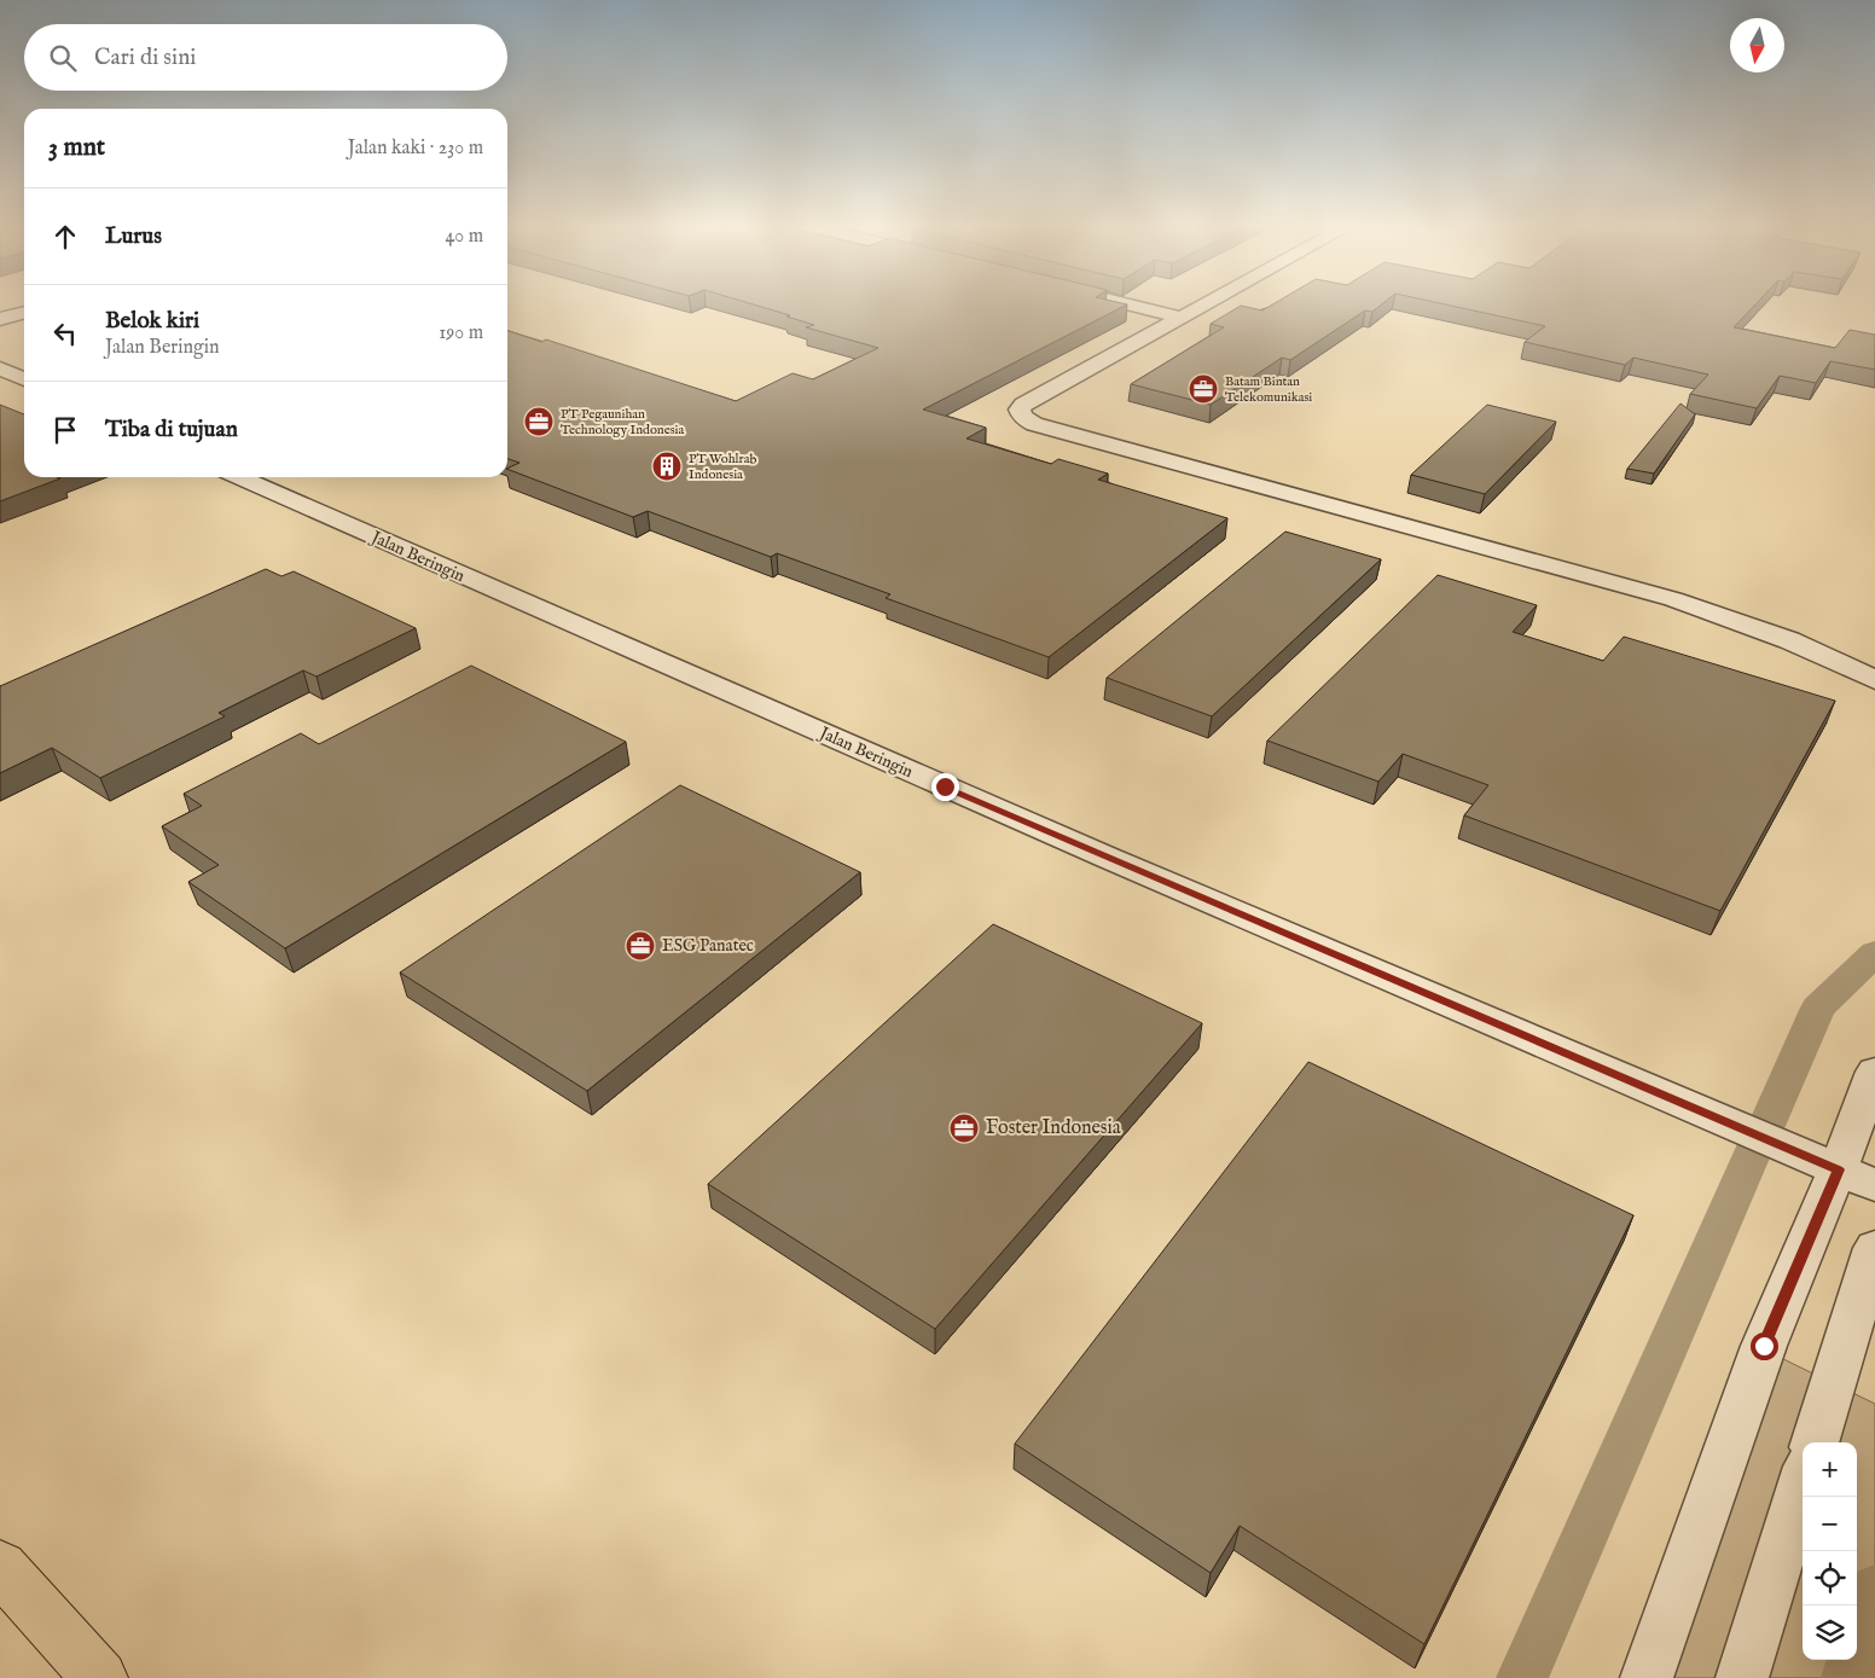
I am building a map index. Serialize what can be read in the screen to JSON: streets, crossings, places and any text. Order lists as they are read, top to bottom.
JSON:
{
  "streets": {
    "street": ["Jalan Beringin"]
  },
  "places": {
    "office": [
      "Batam Bintan Telekomunikasi",
      "PT Pegaunihan Technology Indonesia",
      "ESG Panatec",
      "Foster Indonesia"
    ],
    "building": ["PT Wohlrab Indonesia"]
  },
  "north": "bottom",
  "page": {
    "search": "Cari di sini",
    "heading": ["3 mnt", "Jalan kaki · 230 m"],
    "list": [
      ["Lurus", "40 m"],
      ["Belok kiri", "Jalan Beringin", "190 m"],
      "Tiba di tujuan"
    ],
    "map_buttons": ["+", "−"]
  }
}
